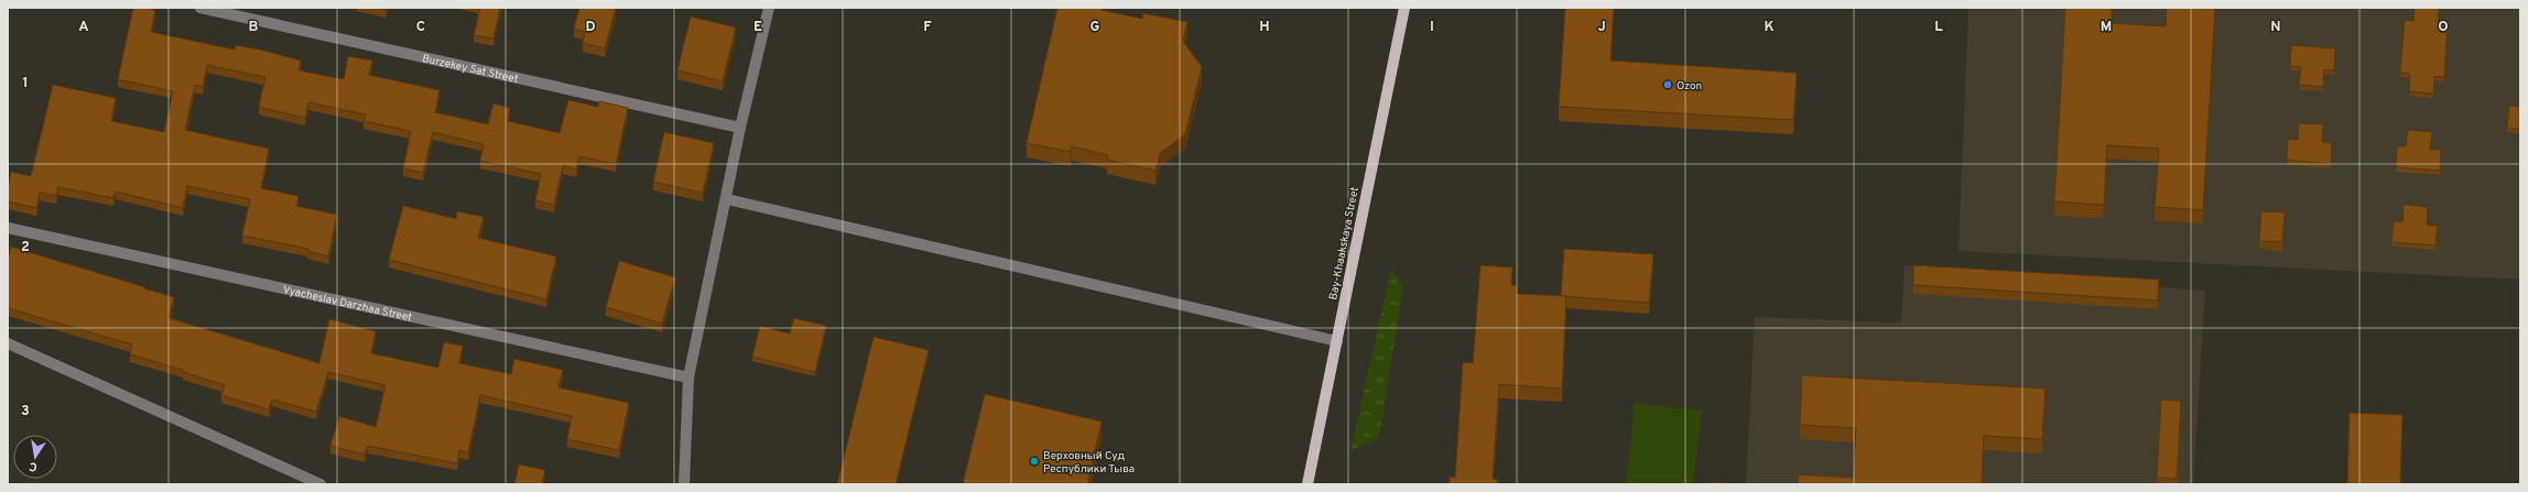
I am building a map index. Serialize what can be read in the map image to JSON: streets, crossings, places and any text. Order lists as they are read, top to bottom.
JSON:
{
  "streets": {
    "main road": ["Bay-Khaakskaya Street"],
    "street": ["Burzekey Sat Street", "Vyacheslav Darzhaa Street"]
  },
  "places": ["Ozon", "Верховный Суд Республики Тыва"],
  "north": "bottom",
  "grid": {
    "columns": [
      "A",
      "B",
      "C",
      "D",
      "E",
      "F",
      "G",
      "H",
      "I",
      "J",
      "K",
      "L",
      "M",
      "N",
      "O"
    ],
    "rows": ["1", "2", "3"]
  }
}
